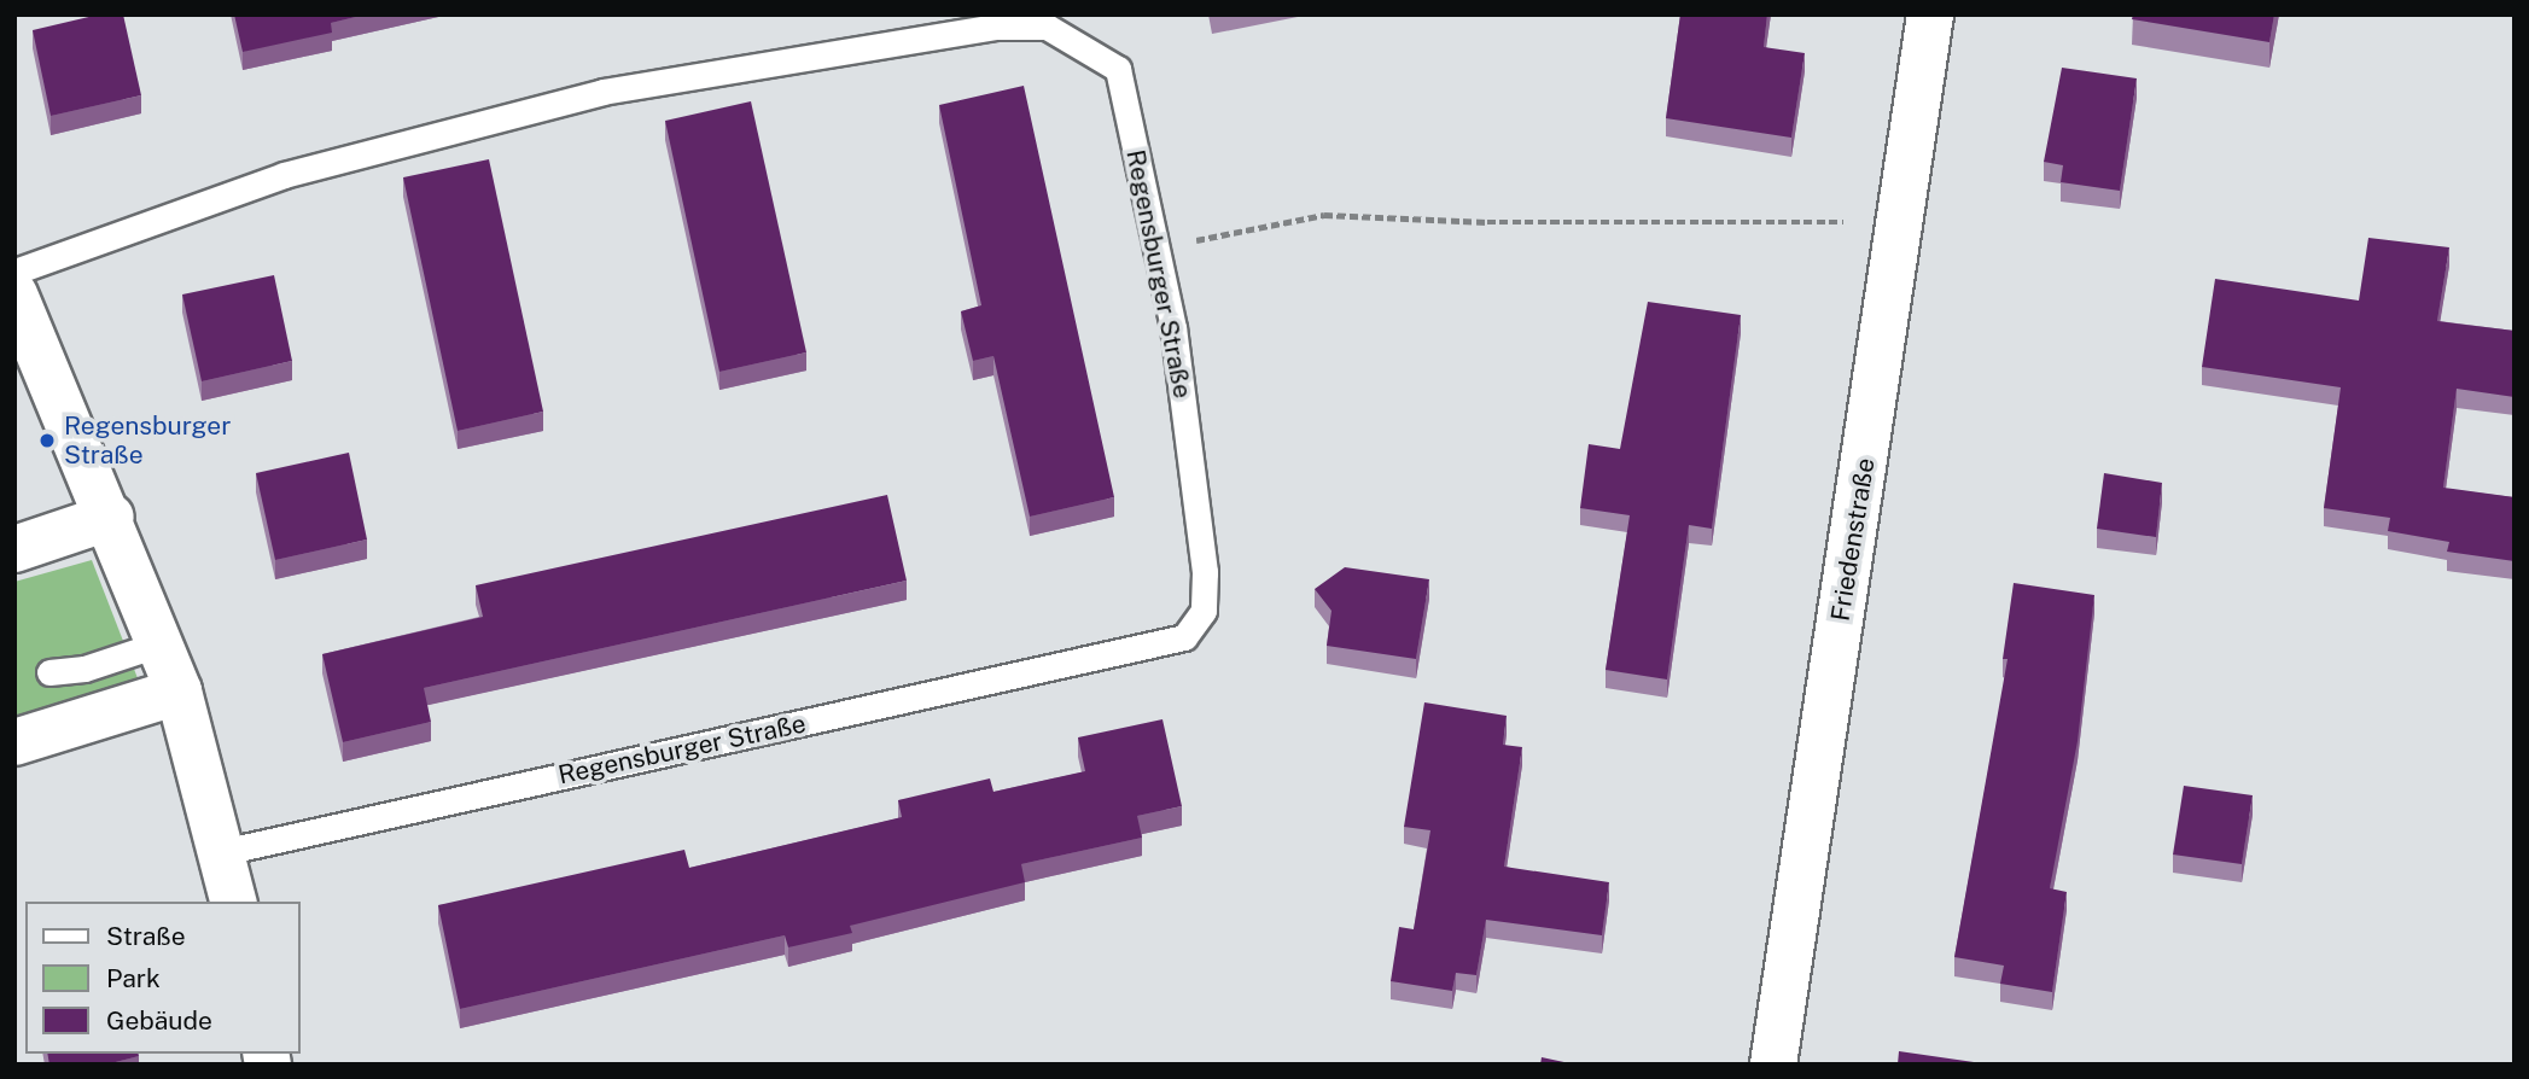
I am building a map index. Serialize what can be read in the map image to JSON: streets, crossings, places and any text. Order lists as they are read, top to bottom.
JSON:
{
  "streets": {
    "street": ["Friedenstraße"],
    "lane": ["Regensburger Straße"]
  },
  "places": ["Regensburger Straße"],
  "legend": ["Straße", "Park", "Gebäude"]
}
